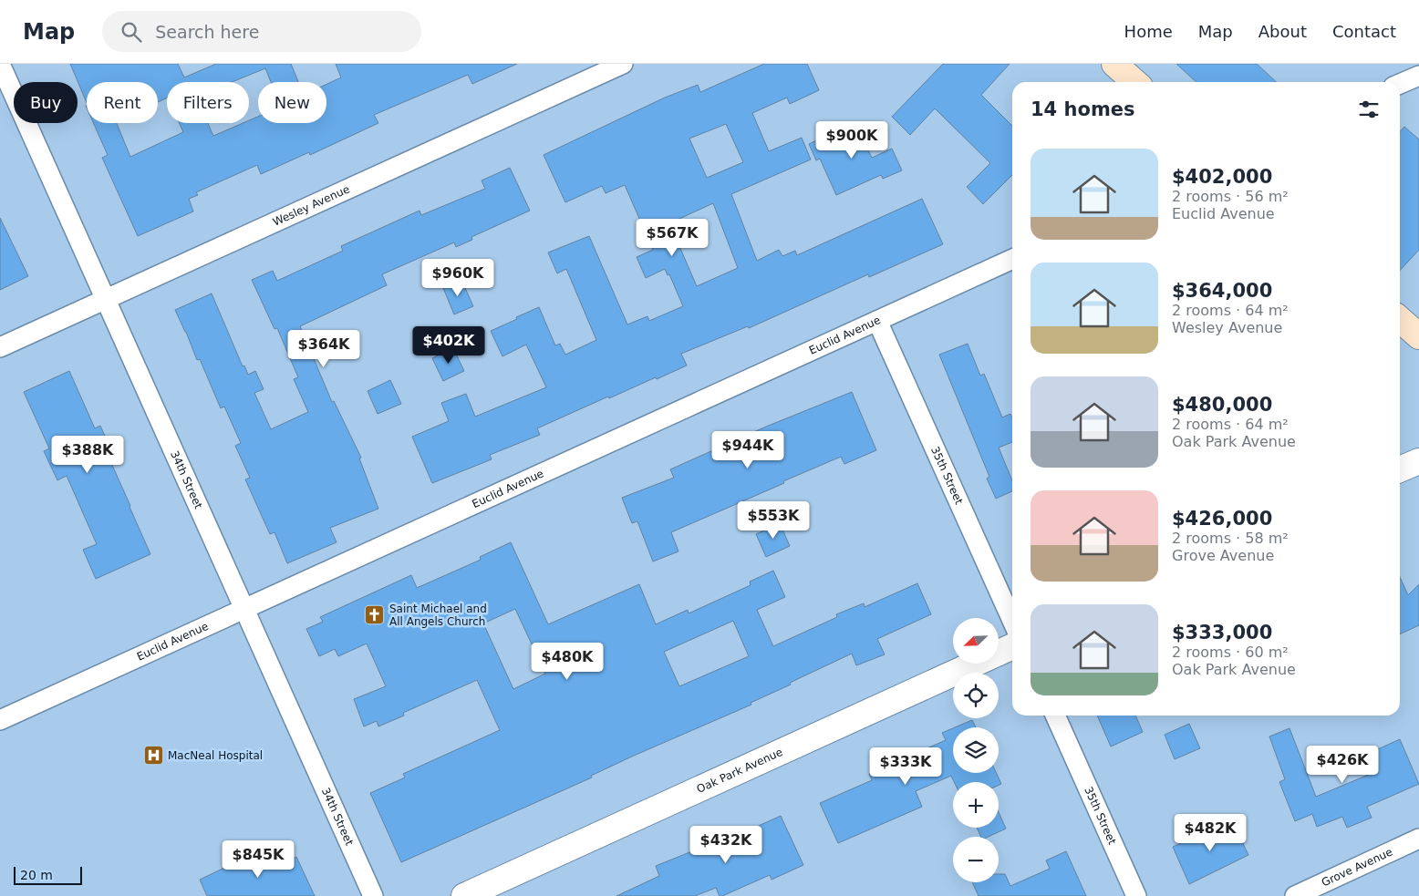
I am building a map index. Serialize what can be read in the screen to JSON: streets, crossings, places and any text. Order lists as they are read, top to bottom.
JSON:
{
  "streets": {
    "street": [
      "Wesley Avenue",
      "Euclid Avenue",
      "35th Street",
      "34th Street",
      "Oak Park Avenue",
      "Grove Avenue"
    ]
  },
  "crossings": [
    ["Wesley Avenue", "34th Street"],
    ["Euclid Avenue", "35th Street"],
    ["Euclid Avenue", "34th Street"]
  ],
  "places": {
    "church": ["Saint Michael and All Angels Church"],
    "hospital": ["MacNeal Hospital"]
  },
  "scale_bar": "20 m",
  "north": "bottom left",
  "page": {
    "header": "Map",
    "search": "Search here",
    "nav": [
      "Home",
      "Map",
      "About",
      "Contact"
    ],
    "chip": [
      "Buy",
      "Rent",
      "Filters",
      "New"
    ],
    "heading": "14 homes",
    "price": [
      "$900K",
      "$567K",
      "$960K",
      "$402K",
      "$364K",
      "$944K",
      "$388K",
      "$553K",
      "$480K",
      "$426K",
      "$333K",
      "$482K",
      "$432K",
      "$845K"
    ],
    "list": [
      {
        "name": "$402,000",
        "note": "2 rooms · 56 m² · Euclid Avenue"
      },
      {
        "name": "$364,000",
        "note": "2 rooms · 64 m² · Wesley Avenue"
      },
      {
        "name": "$480,000",
        "note": "2 rooms · 64 m² · Oak Park Avenue"
      },
      {
        "name": "$426,000",
        "note": "2 rooms · 58 m² · Grove Avenue"
      },
      {
        "name": "$333,000",
        "note": "2 rooms · 60 m² · Oak Park Avenue"
      }
    ],
    "map_buttons": ["+", "−"],
    "scale": "20 m"
  }
}
